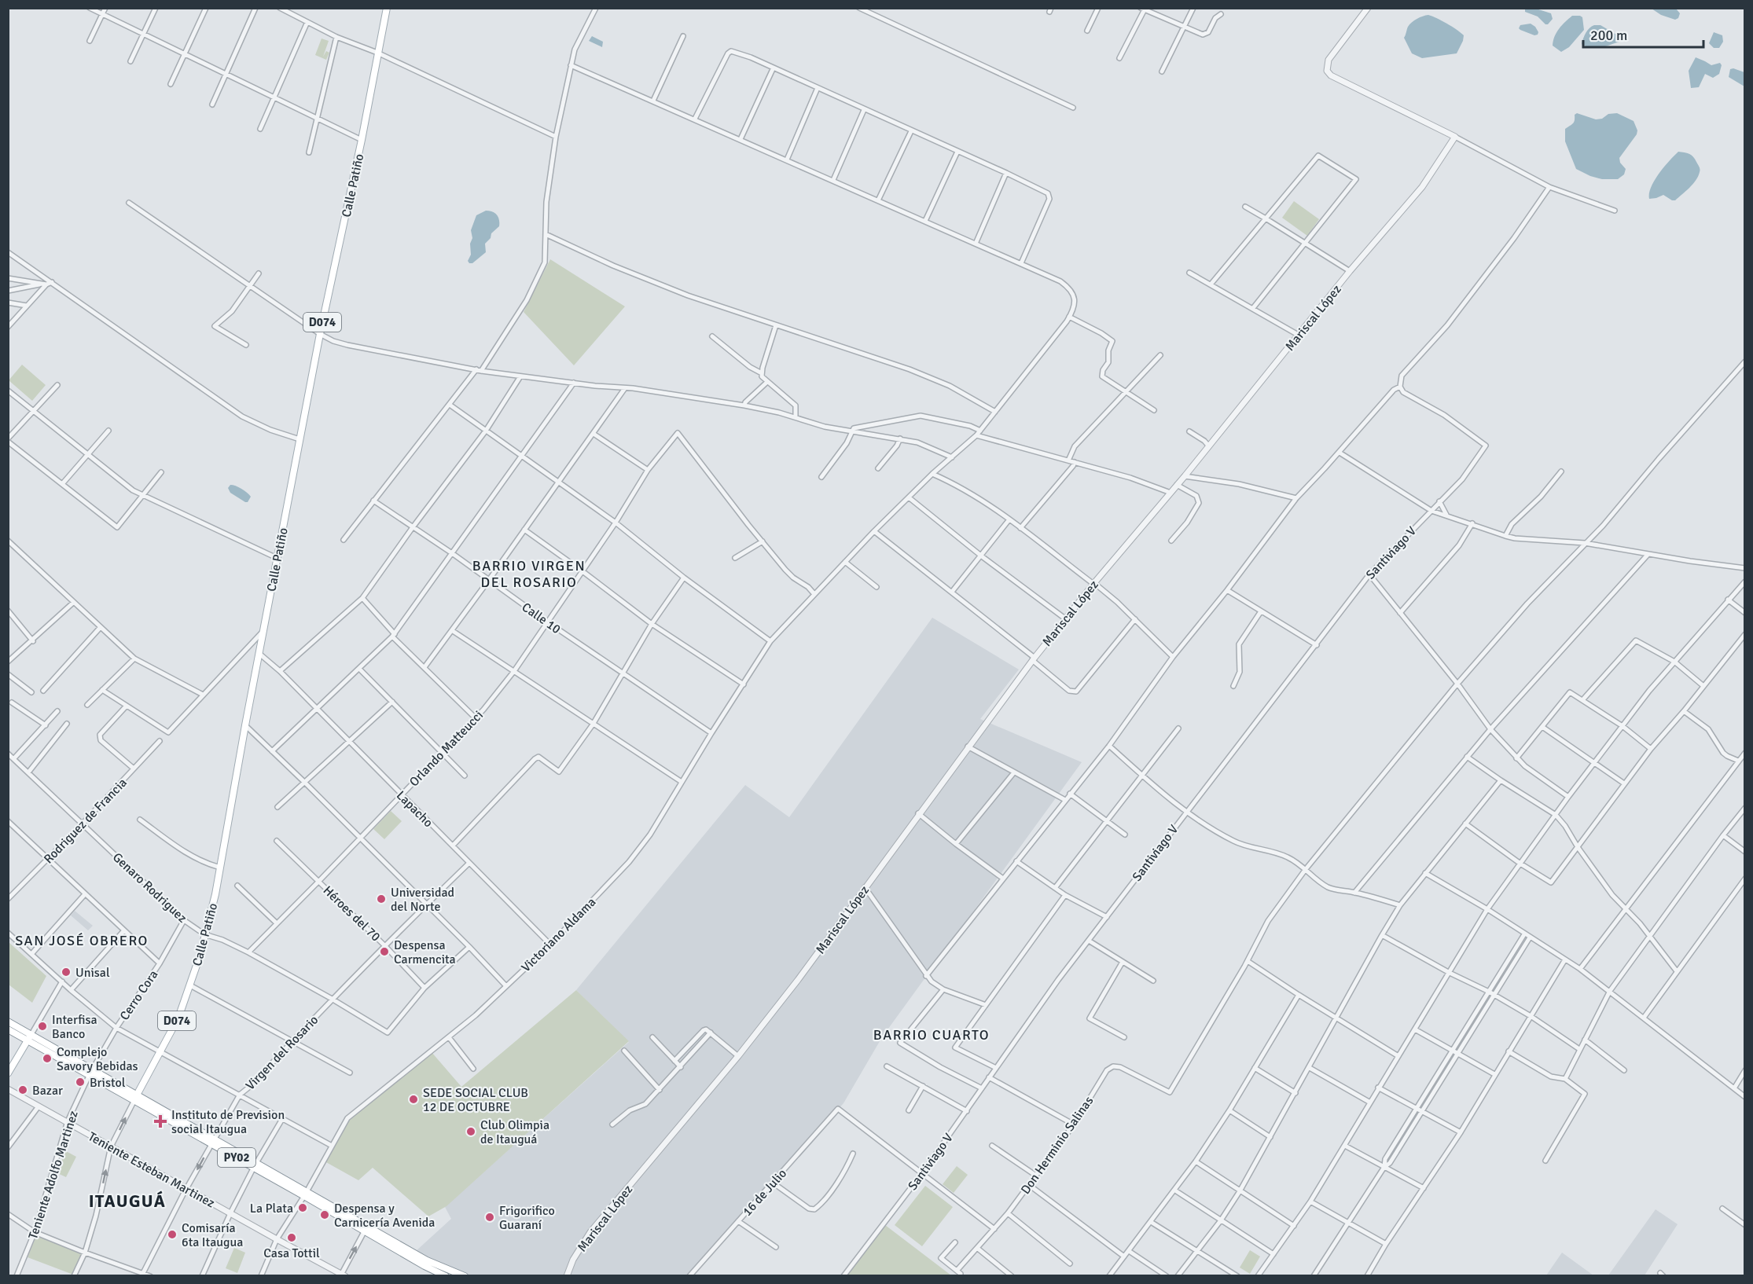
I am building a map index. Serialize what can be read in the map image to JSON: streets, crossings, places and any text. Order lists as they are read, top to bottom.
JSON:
{
  "streets": {
    "main road": ["Calle Patiño", "D074", "PY02"],
    "street": [
      "Mariscal López",
      "Santiviago V",
      "Calle 10",
      "Orlando Matteucci",
      "Lapacho",
      "Rodriguez de Francia",
      "Genaro Rodriguez",
      "Héroes del 70",
      "Victoriano Aldama",
      "Cerro Cora",
      "Virgen del Rosario",
      "Don Herminio Salinas",
      "Teniente Esteban Martinez",
      "Teniente Adolfo Martinez",
      "16 de Julio"
    ]
  },
  "crossings": [
    ["Calle Patiño", "Lapacho"],
    ["Calle Patiño", "Genaro Rodriguez"],
    ["Calle Patiño", "PY02"],
    ["Santiviago V", "16 de Julio"],
    ["Calle 10", "Orlando Matteucci"],
    ["Calle 10", "Victoriano Aldama"],
    ["Orlando Matteucci", "Lapacho"],
    ["Orlando Matteucci", "Genaro Rodriguez"],
    ["Orlando Matteucci", "Héroes del 70"],
    ["Lapacho", "Victoriano Aldama"],
    ["Lapacho", "Virgen del Rosario"],
    ["Rodriguez de Francia", "Genaro Rodriguez"],
    ["Genaro Rodriguez", "Héroes del 70"],
    ["Genaro Rodriguez", "Cerro Cora"],
    ["Genaro Rodriguez", "Virgen del Rosario"],
    ["Héroes del 70", "Virgen del Rosario"],
    ["Victoriano Aldama", "PY02"],
    ["Victoriano Aldama", "Teniente Esteban Martinez"],
    ["Cerro Cora", "PY02"],
    ["Cerro Cora", "Teniente Adolfo Martinez"],
    ["Virgen del Rosario", "PY02"],
    ["Virgen del Rosario", "Teniente Esteban Martinez"],
    ["PY02", "Teniente Adolfo Martinez"],
    ["Teniente Esteban Martinez", "Teniente Adolfo Martinez"]
  ],
  "districts": [
    "BARRIO VIRGEN DEL ROSARIO",
    "SAN JOSÉ OBRERO",
    "BARRIO CUARTO",
    "ITAUGUÁ"
  ],
  "places": {
    "other": [
      "Universidad del Norte",
      "Despensa Carmencita",
      "Unisal",
      "Interfisa Banco",
      "Complejo Savory Bebidas",
      "Bristol",
      "Bazar",
      "SEDE SOCIAL CLUB 12 DE OCTUBRE",
      "Club Olimpia de Itauguá",
      "La Plata",
      "Despensa y Carnicería Avenida",
      "Frigorifico Guaraní",
      "Comisaría 6ta Itaugua",
      "Casa Tottil"
    ],
    "health": ["Instituto de Prevision social Itaugua"]
  },
  "scale_bar": "200 m"
}
